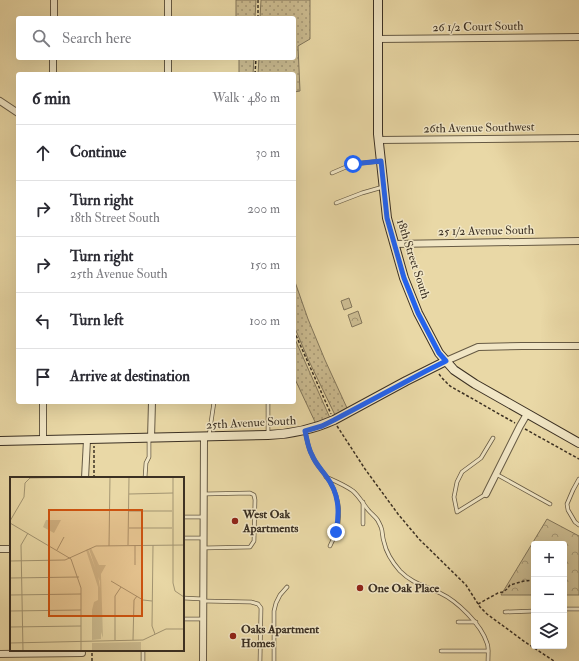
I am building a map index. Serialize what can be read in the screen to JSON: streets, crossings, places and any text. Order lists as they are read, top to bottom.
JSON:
{
  "streets": {
    "street": [
      "26 1/2 Court South",
      "26th Avenue Southwest",
      "25 1/2 Avenue South",
      "18th Street South",
      "25th Avenue South"
    ]
  },
  "crossings": [
    ["26 1/2 Court South", "18th Street South"],
    ["26th Avenue Southwest", "18th Street South"],
    ["25 1/2 Avenue South", "18th Street South"],
    ["18th Street South", "25th Avenue South"]
  ],
  "places": ["West Oak Apartments", "One Oak Place", "Oaks Apartment Homes"],
  "page": {
    "search": "Search here",
    "heading": ["6 min", "Walk · 480 m"],
    "list": [
      ["Continue", "30 m"],
      ["Turn right", "18th Street South", "200 m"],
      ["Turn right", "25th Avenue South", "150 m"],
      ["Turn left", "100 m"],
      "Arrive at destination"
    ],
    "map_buttons": ["+", "−"]
  }
}
